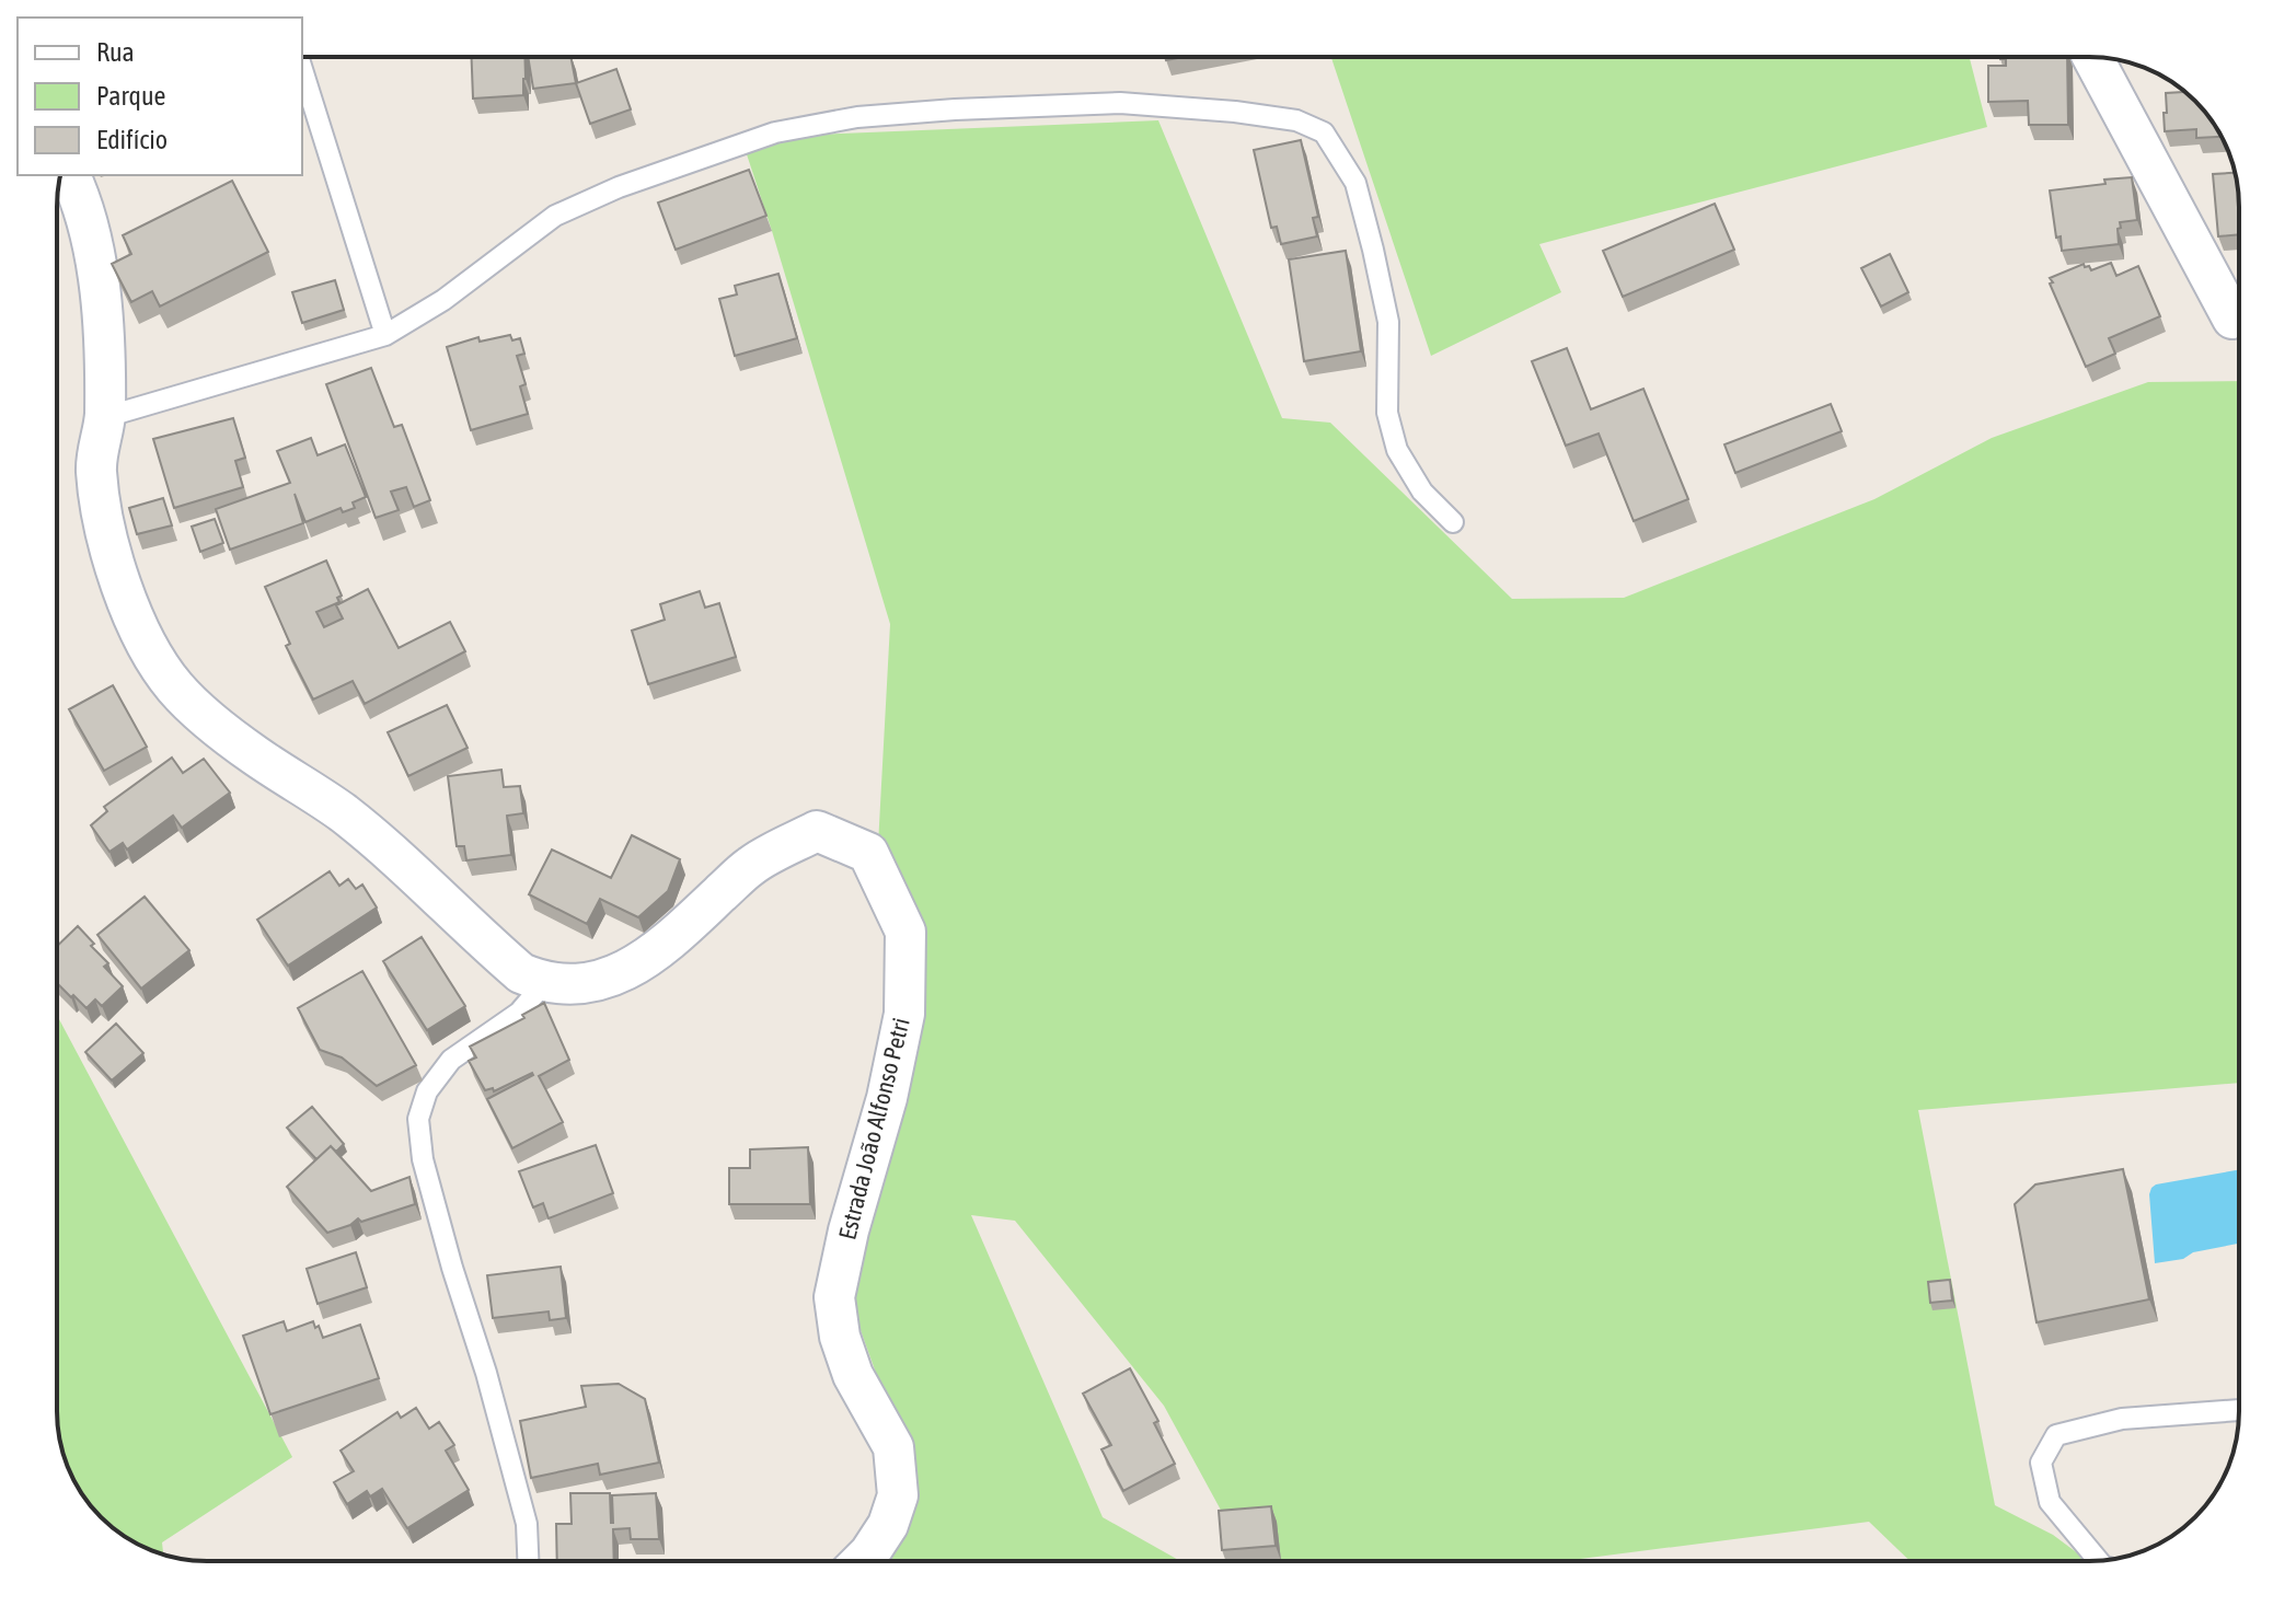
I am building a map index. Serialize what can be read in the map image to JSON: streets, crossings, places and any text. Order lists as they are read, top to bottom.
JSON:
{
  "streets": {
    "street": ["Estrada João Alfonso Petri"]
  },
  "legend": ["Rua", "Parque", "Edifício"]
}
